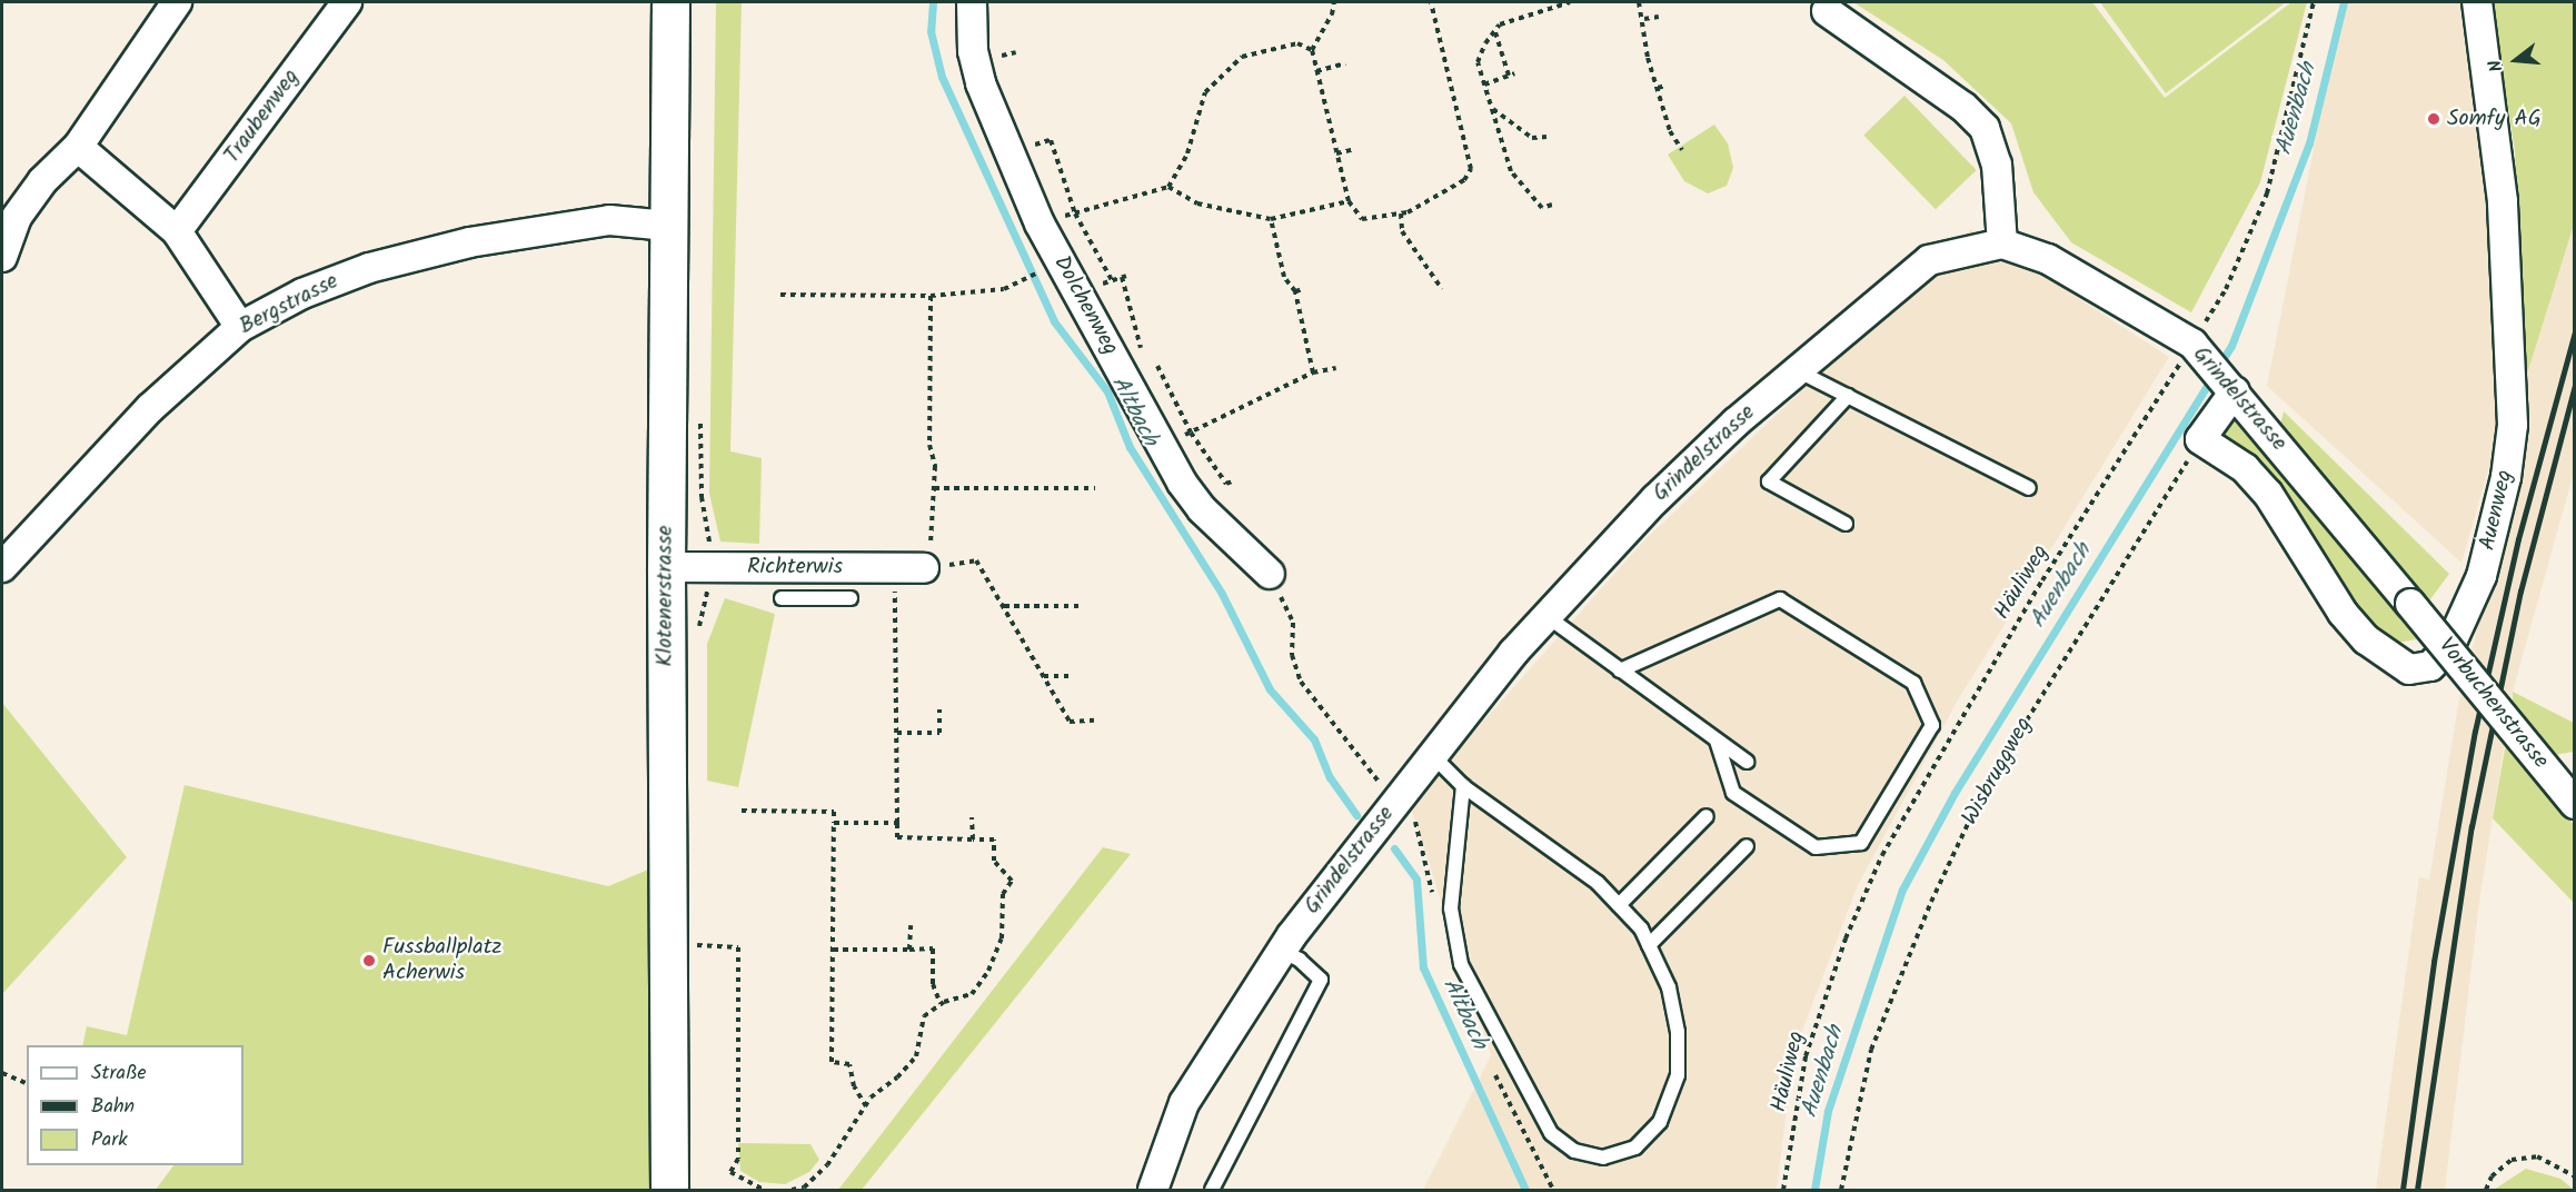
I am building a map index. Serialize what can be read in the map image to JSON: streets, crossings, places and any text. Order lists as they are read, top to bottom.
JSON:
{
  "streets": {
    "main road": ["Klotenerstrasse"],
    "street": [
      "Traubenweg",
      "Bergstrasse",
      "Dolchenweg",
      "Grindelstrasse",
      "Auenweg",
      "Richterwis",
      "Vorbuchenstrasse"
    ],
    "path": ["Häuliweg", "Wisbruggweg"]
  },
  "crossings": [
    ["Bergstrasse", "Klotenerstrasse"],
    ["Grindelstrasse", "Häuliweg"],
    ["Grindelstrasse", "Vorbuchenstrasse"],
    ["Auenweg", "Wisbruggweg"],
    ["Richterwis", "Klotenerstrasse"]
  ],
  "water": ["Auenbach", "Altbach"],
  "places": ["Somfy AG", "Fussballplatz Acherwis"],
  "legend": ["Straße", "Bahn", "Park"],
  "north": "left"
}
